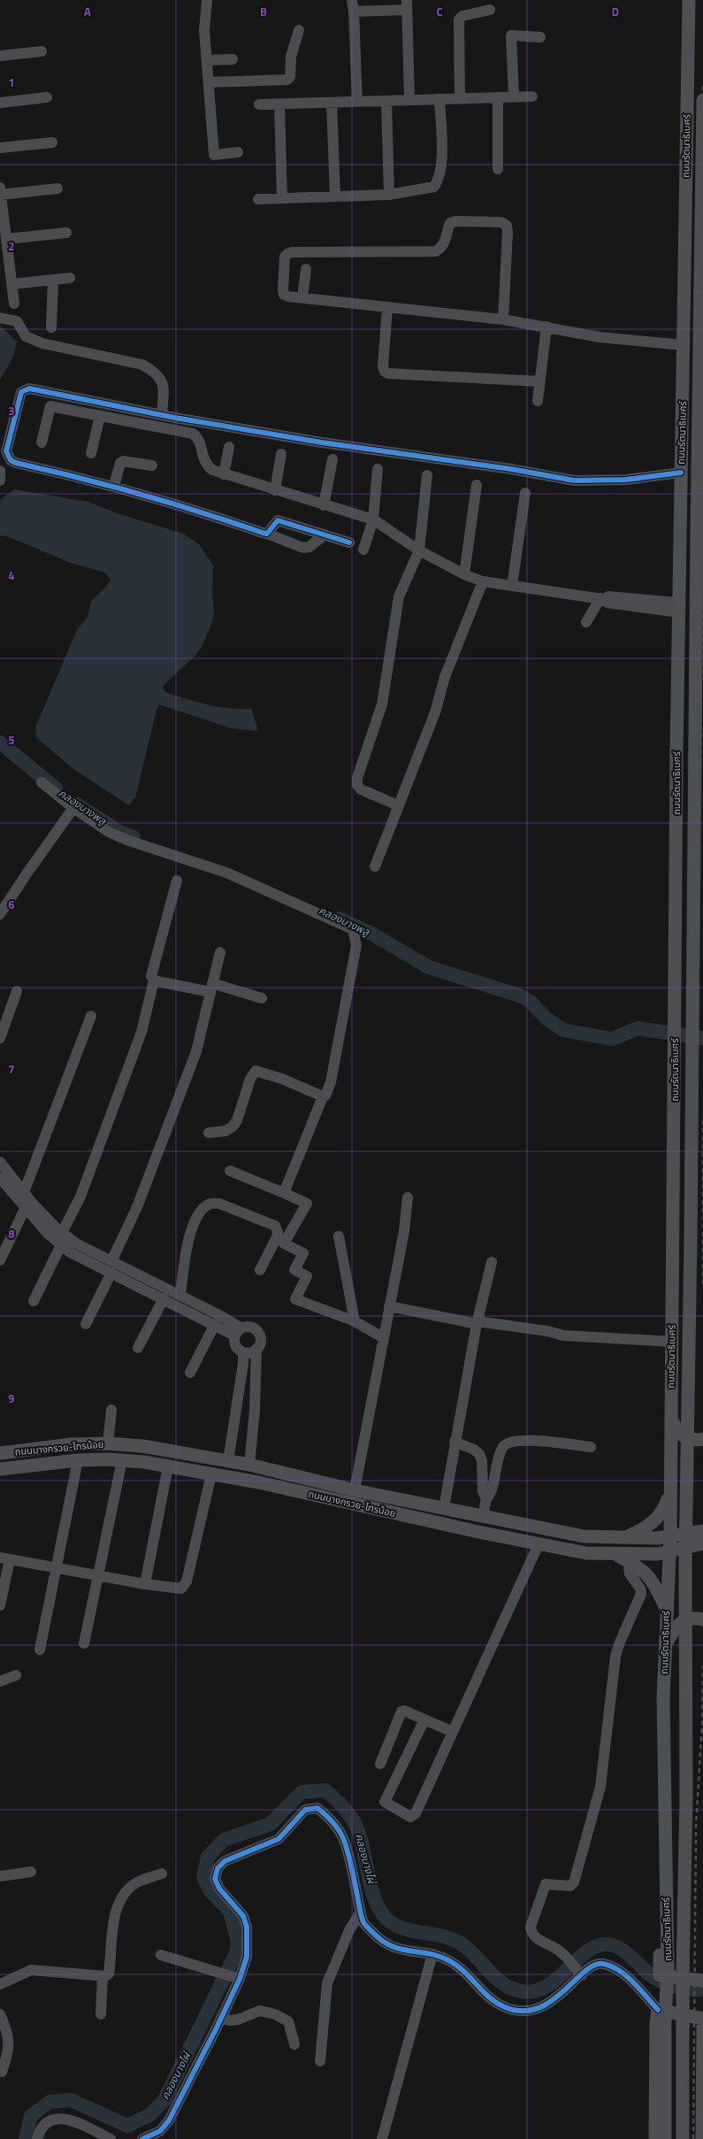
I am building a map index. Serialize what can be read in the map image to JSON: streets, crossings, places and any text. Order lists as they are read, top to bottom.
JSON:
{
  "streets": {
    "main road": ["ถนนรัตนาธิเบศร์", "ถนนบางกรวย-ไทรน้อย"]
  },
  "crossings": [
    ["ถนนรัตนาธิเบศร์", "ถนนบางกรวย-ไทรน้อย"]
  ],
  "water": ["คลองบางพลู", "คลองบางไผ่"],
  "grid": {
    "columns": [
      "A",
      "B",
      "C",
      "D"
    ],
    "rows": [
      "1",
      "2",
      "3",
      "4",
      "5",
      "6",
      "7",
      "8",
      "9"
    ]
  }
}
